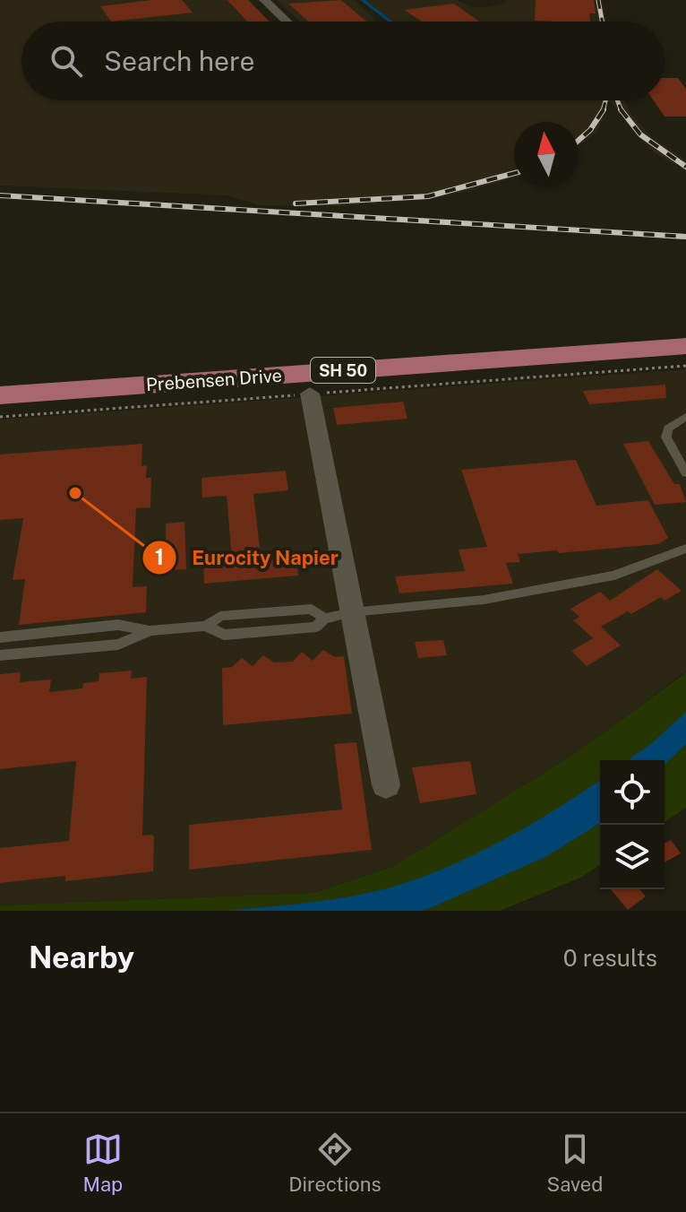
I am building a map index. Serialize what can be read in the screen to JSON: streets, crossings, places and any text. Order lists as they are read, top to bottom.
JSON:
{
  "streets": {
    "main road": ["SH 50", "Prebensen Drive"]
  },
  "places": ["Eurocity Napier"],
  "north": "top",
  "page": {
    "search": "Search here",
    "heading": ["Nearby", "0 results"],
    "nav": ["Map", "Directions", "Saved"]
  }
}
